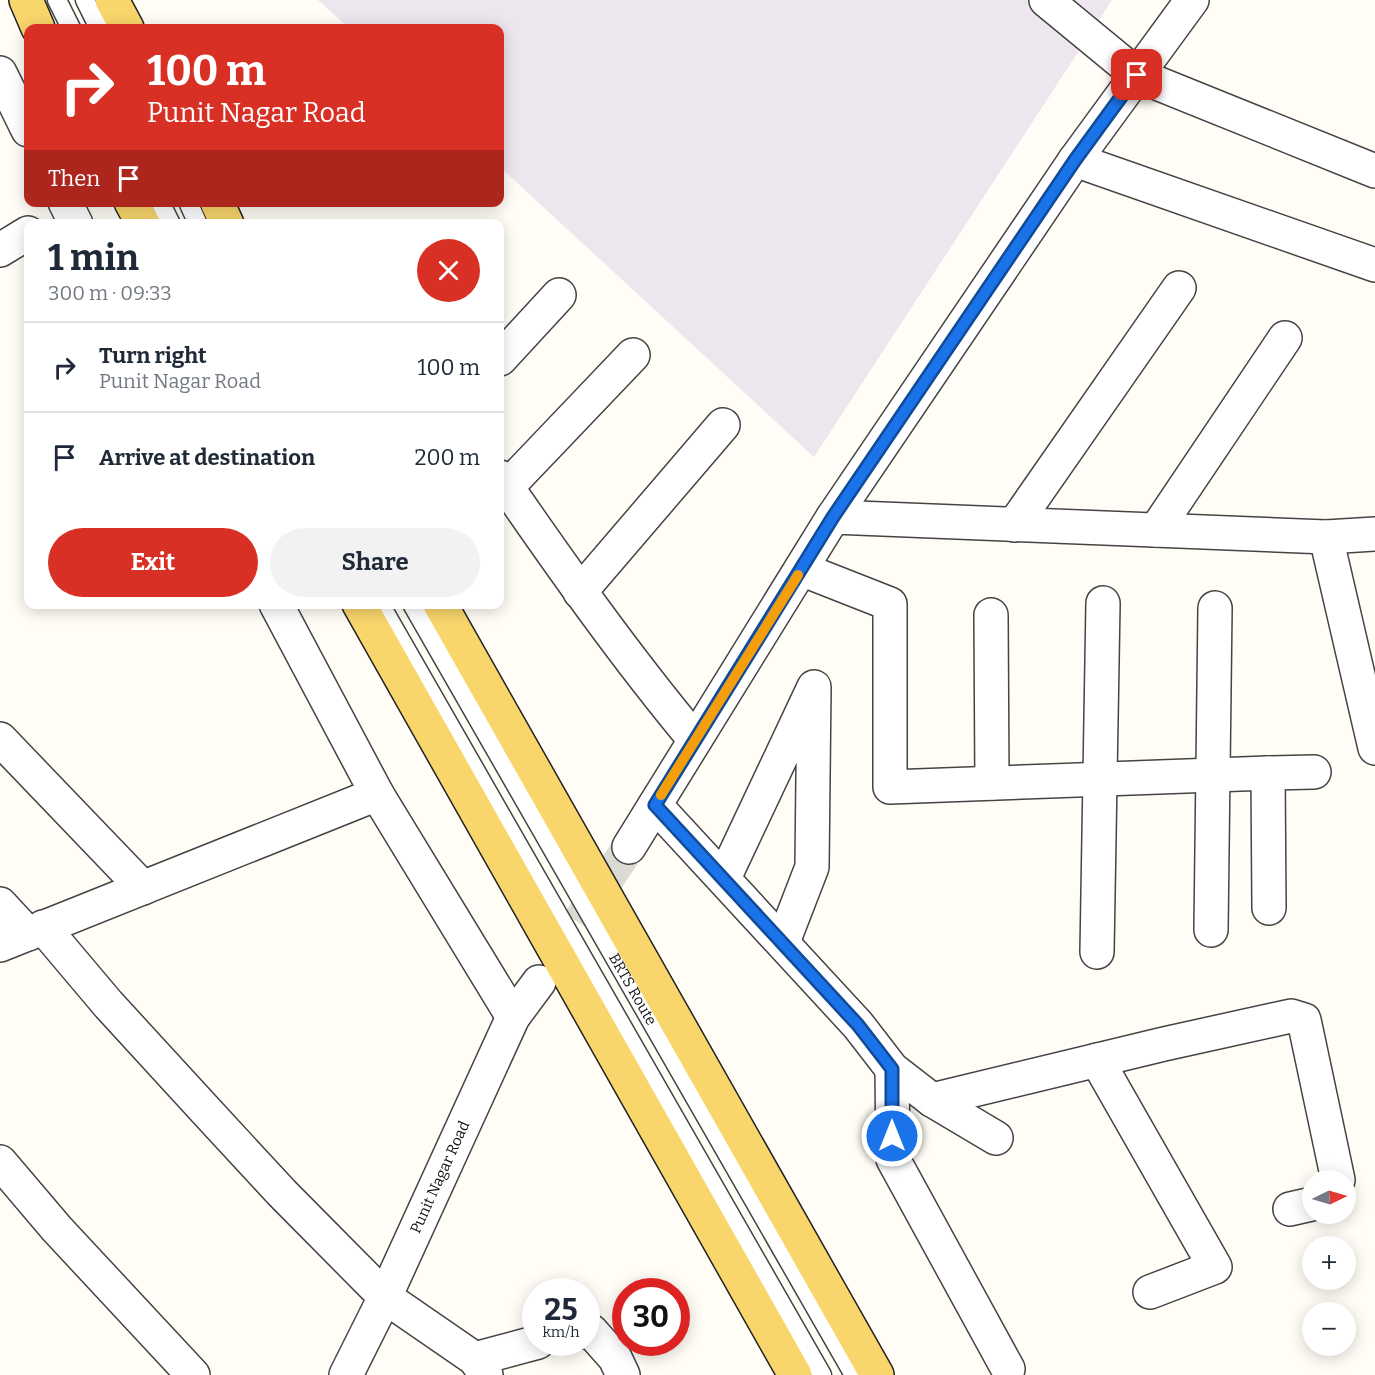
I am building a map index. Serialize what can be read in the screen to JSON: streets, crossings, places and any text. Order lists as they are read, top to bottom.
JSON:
{
  "streets": {
    "street": ["Punit Nagar Road"],
    "lane": ["BRTS Route"]
  },
  "north": "right",
  "page": {
    "turn": ["100 m", "Punit Nagar Road"],
    "then": "Then",
    "heading": ["1 min", "300 m · 09:33"],
    "list": [
      {
        "name": "Turn right",
        "note": "Punit Nagar Road",
        "value": "100 m"
      },
      {
        "name": "Arrive at destination",
        "value": "200 m"
      }
    ],
    "buttons": ["Exit", "Share"],
    "map_buttons": ["+", "−"],
    "speed": "25 km/h",
    "limit": "30"
  }
}
